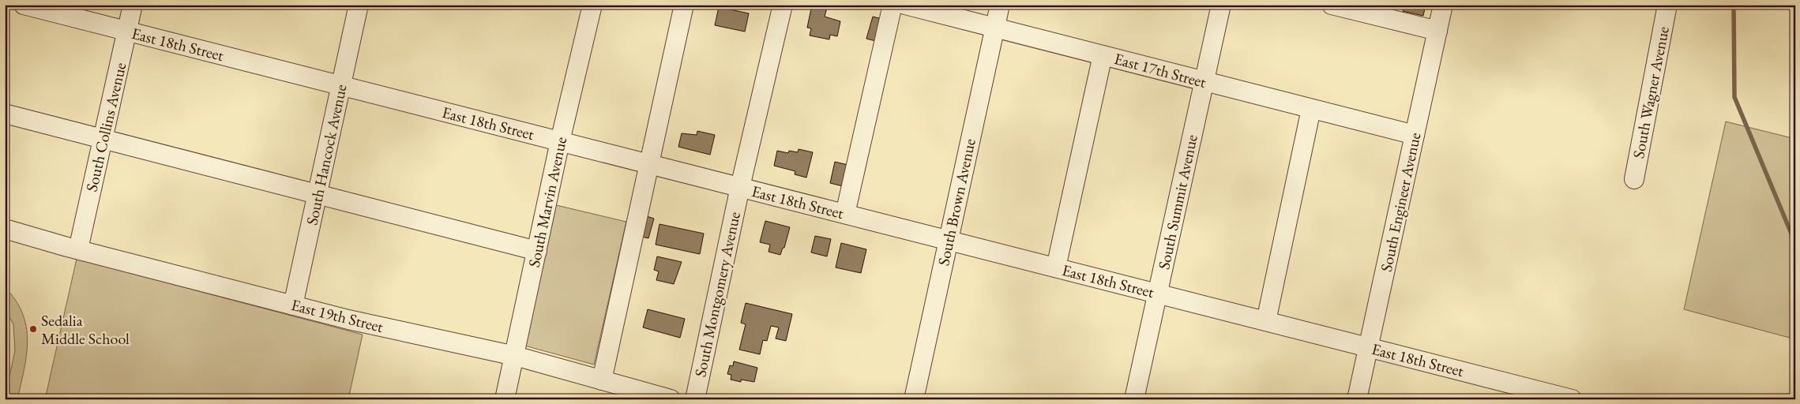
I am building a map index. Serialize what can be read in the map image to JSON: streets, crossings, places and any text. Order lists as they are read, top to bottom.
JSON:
{
  "streets": {
    "street": [
      "East 18th Street",
      "East 17th Street",
      "South Wagner Avenue",
      "South Collins Avenue",
      "South Hancock Avenue",
      "South Marvin Avenue",
      "South Brown Avenue",
      "South Summit Avenue",
      "South Engineer Avenue",
      "South Montgomery Avenue",
      "East 19th Street"
    ]
  },
  "crossings": [
    ["East 18th Street", "South Collins Avenue"],
    ["East 18th Street", "South Hancock Avenue"],
    ["East 18th Street", "South Marvin Avenue"],
    ["East 18th Street", "South Brown Avenue"],
    ["East 18th Street", "South Summit Avenue"],
    ["East 18th Street", "South Engineer Avenue"],
    ["East 18th Street", "South Montgomery Avenue"],
    ["East 17th Street", "South Brown Avenue"],
    ["East 17th Street", "South Summit Avenue"],
    ["East 17th Street", "South Engineer Avenue"],
    ["South Collins Avenue", "East 19th Street"],
    ["South Hancock Avenue", "East 19th Street"],
    ["South Marvin Avenue", "East 19th Street"]
  ],
  "places": ["Sedalia Middle School"]
}
